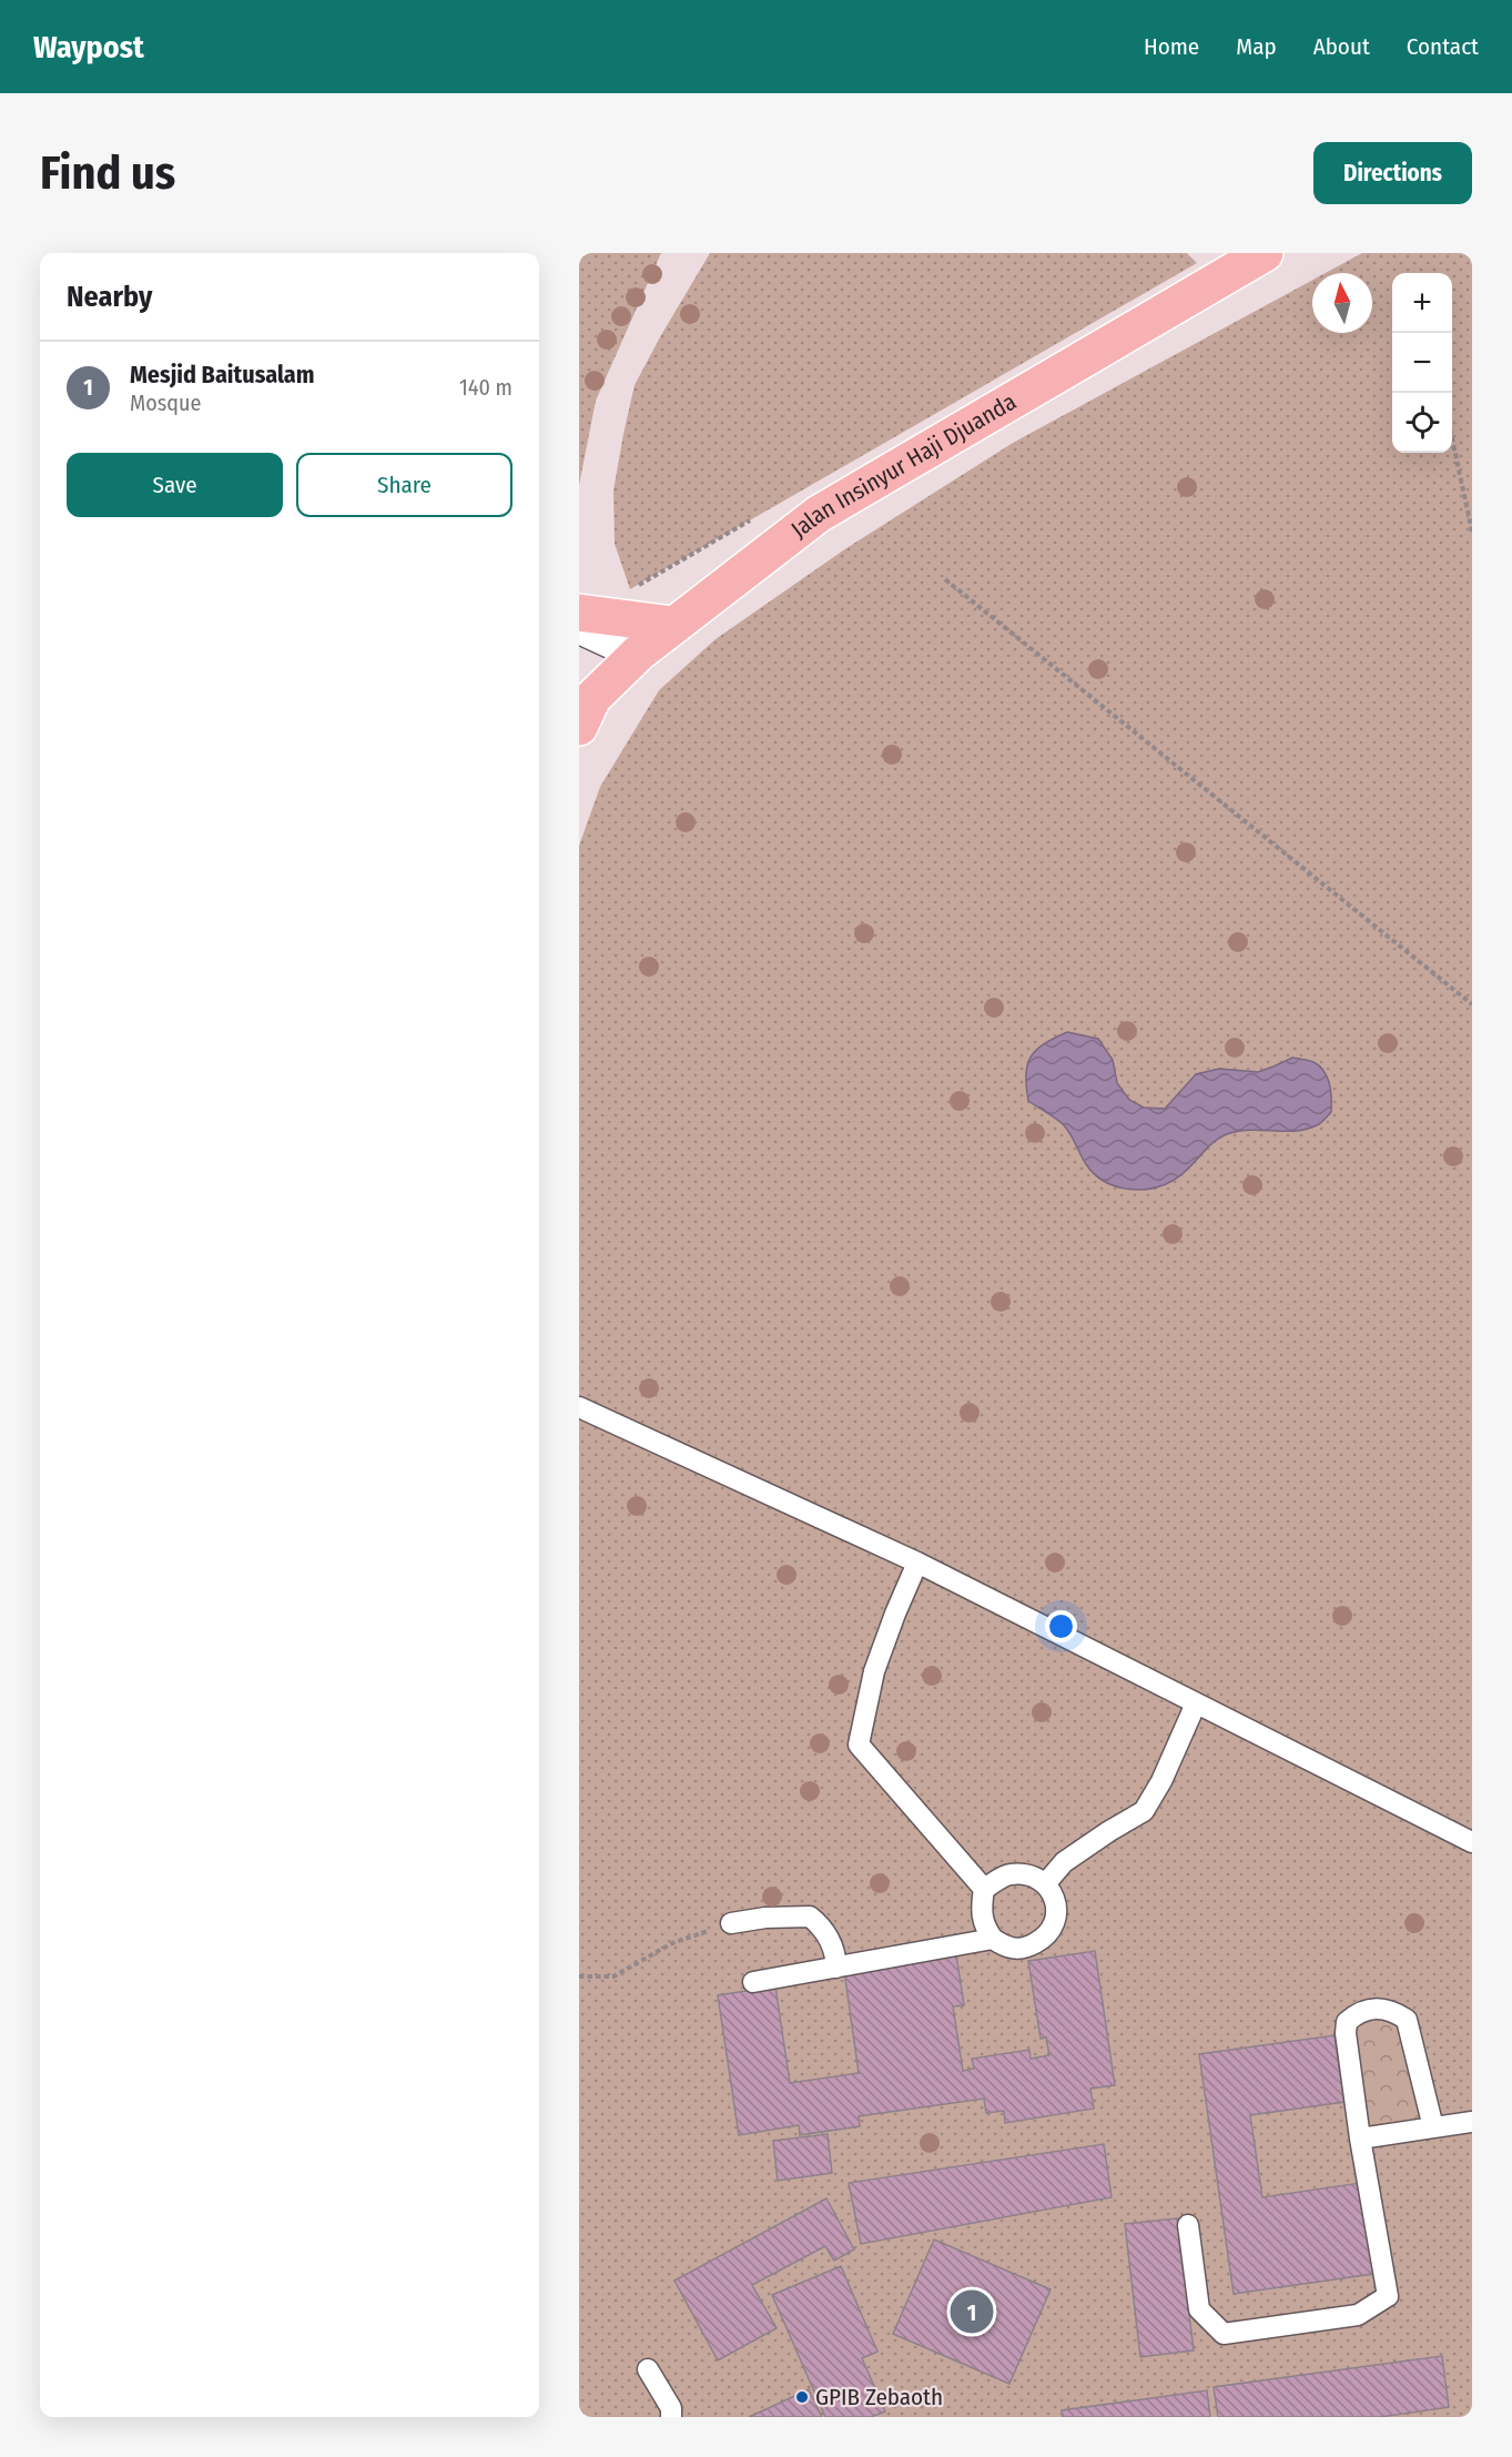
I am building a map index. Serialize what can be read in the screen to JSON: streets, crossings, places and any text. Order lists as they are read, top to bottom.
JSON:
{
  "streets": {
    "main road": ["Jalan Insinyur Haji Djuanda"]
  },
  "places": ["GPIB Zebaoth"],
  "north": "top",
  "page": {
    "header": "Waypost",
    "nav": [
      "Home",
      "Map",
      "About",
      "Contact"
    ],
    "buttons": [
      "Directions",
      ["Save", "Share"]
    ],
    "title": "Find us",
    "heading": "Nearby",
    "map_buttons": ["+", "−"],
    "list": [
      {
        "mark": "1",
        "name": "Mesjid Baitusalam",
        "note": "Mosque",
        "value": "140 m"
      }
    ],
    "pins": "1"
  }
}
